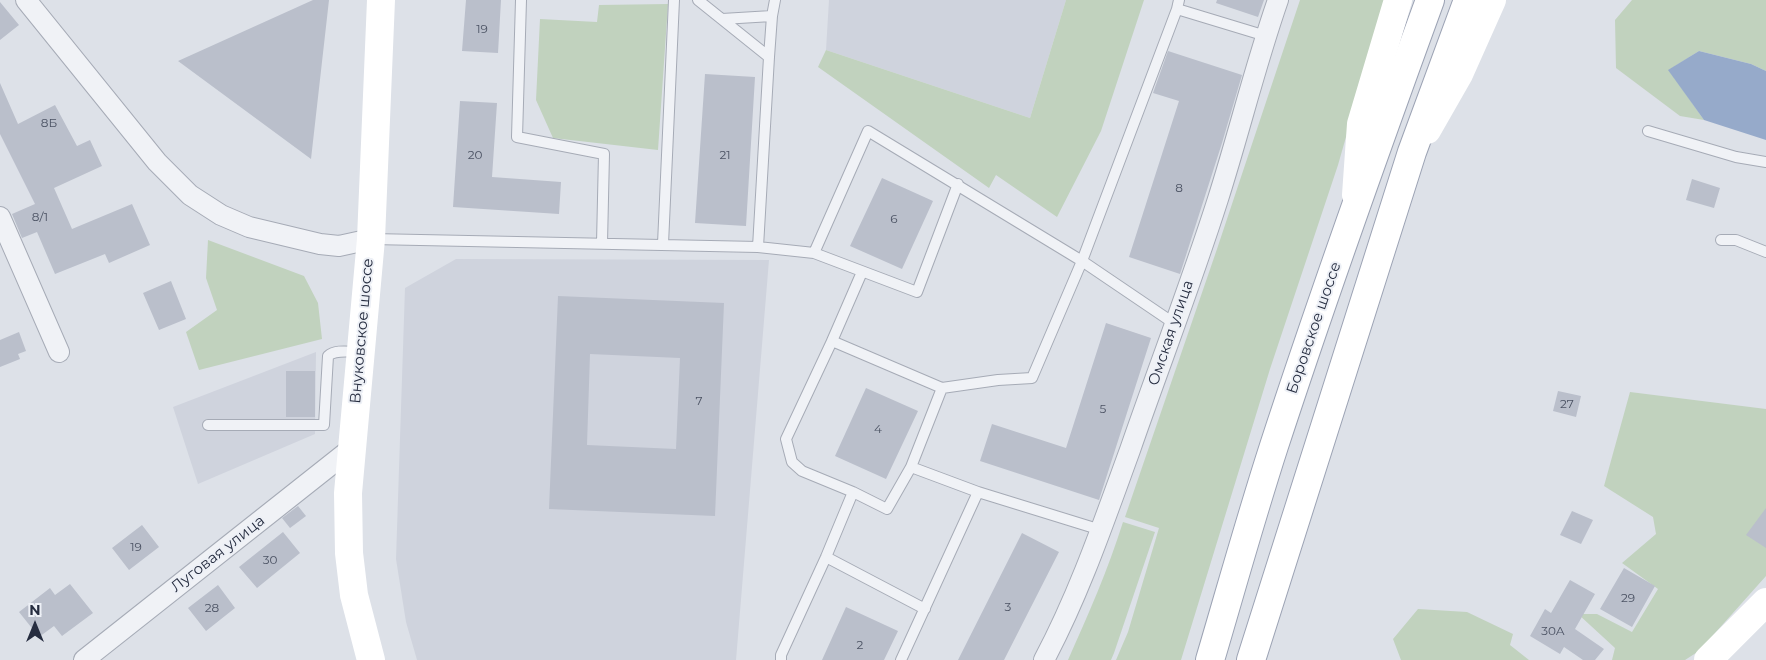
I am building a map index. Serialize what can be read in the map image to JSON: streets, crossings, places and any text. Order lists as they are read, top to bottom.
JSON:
{
  "streets": {
    "main road": ["Боровское шоссе", "Внуковское шоссе"],
    "street": ["Омская улица", "Луговая улица"]
  },
  "crossings": [
    ["Внуковское шоссе", "Луговая улица"]
  ],
  "house_numbers": [
    "19",
    "8Б",
    "20",
    "21",
    "8",
    "8/1",
    "6",
    "7",
    "27",
    "5",
    "4",
    "19",
    "30",
    "29",
    "3",
    "28",
    "30А",
    "2"
  ],
  "north": "top"
}
